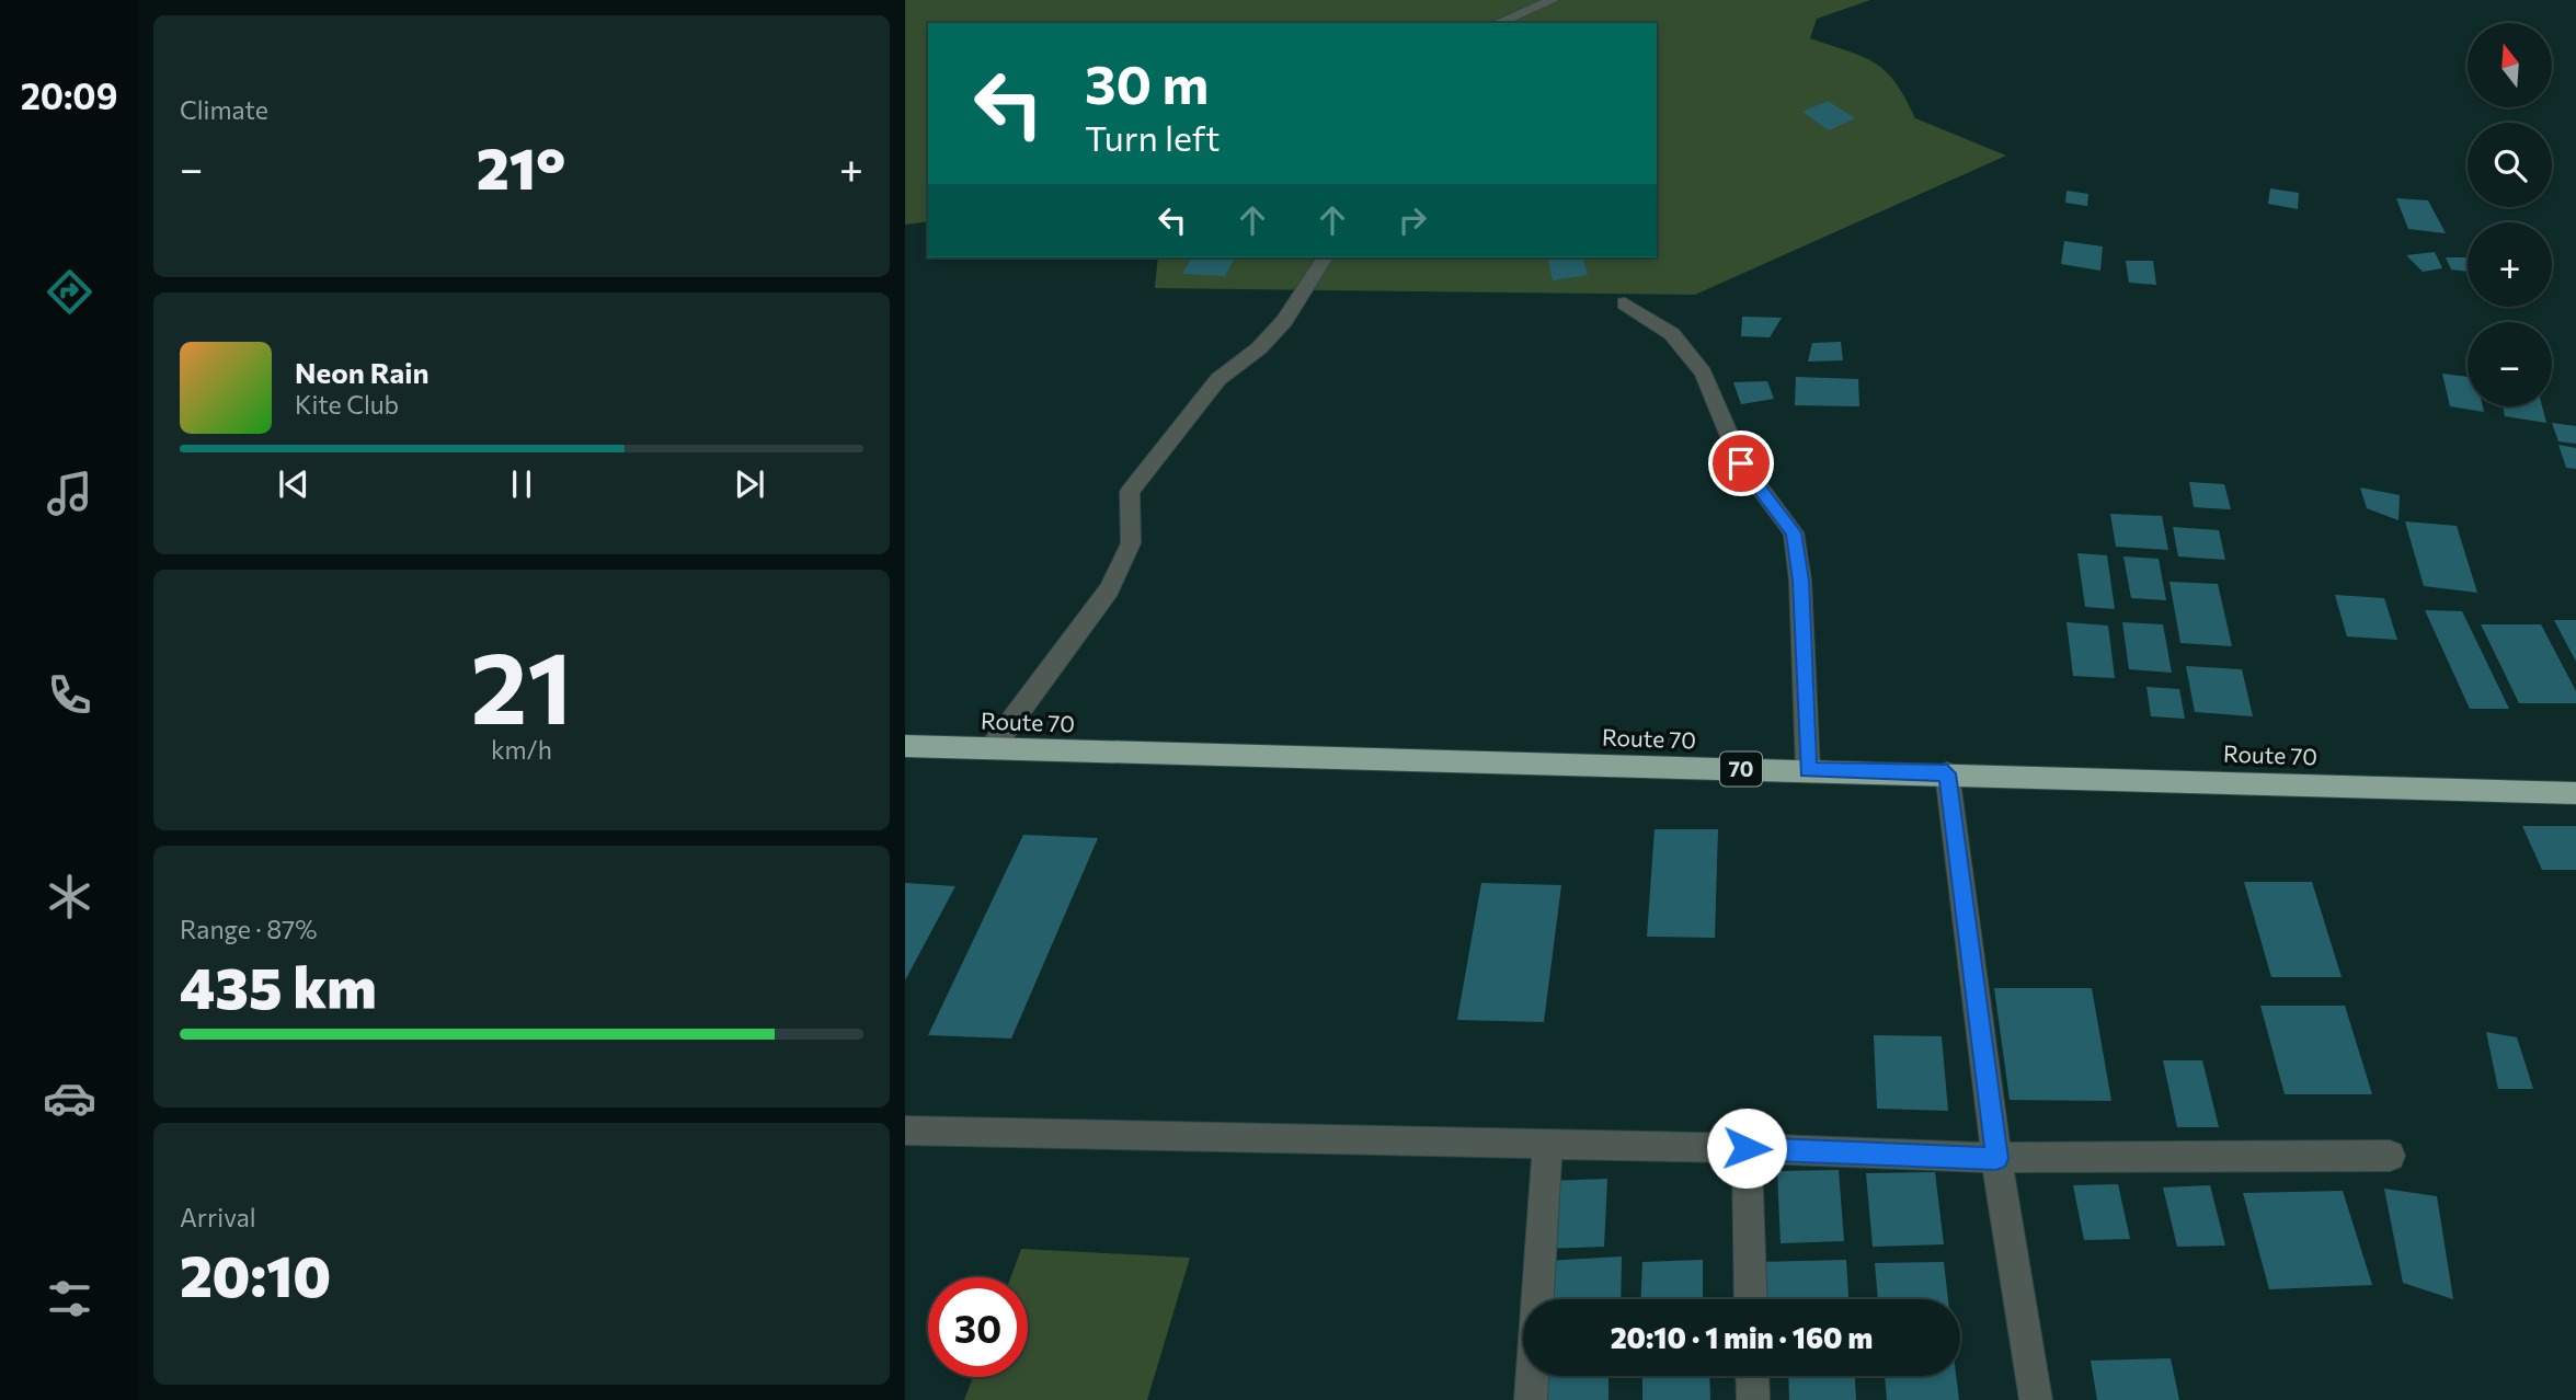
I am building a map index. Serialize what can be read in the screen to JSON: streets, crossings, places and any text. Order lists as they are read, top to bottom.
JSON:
{
  "streets": {
    "highway": ["Route 70", "70"]
  },
  "north": "top",
  "page": {
    "tabs": "20:09",
    "tile": [
      "Climate",
      ["21", "km/h"],
      ["Range · 87%", "435 km"],
      ["Arrival", "20:10"]
    ],
    "map_buttons": ["+", "−"],
    "turn": ["30 m", "Turn left"],
    "heat": ["−", "21°", "+"],
    "song": ["Neon Rain", "Kite Club"],
    "limit": "30",
    "trip": "20:10 · 1 min · 160 m"
  }
}
